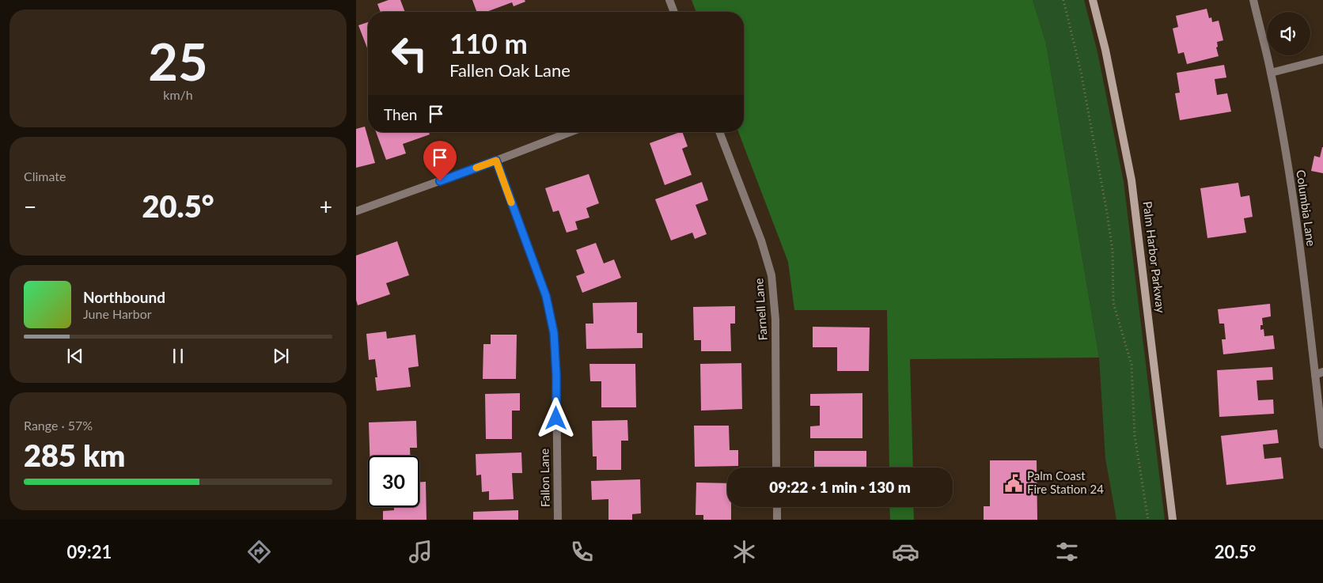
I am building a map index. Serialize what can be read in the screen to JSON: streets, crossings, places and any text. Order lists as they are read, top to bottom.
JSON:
{
  "streets": {
    "street": [
      "Columbia Lane",
      "Palm Harbor Parkway",
      "Farnell Lane",
      "Fallon Lane"
    ]
  },
  "places": {
    "public building": ["Palm Coast Fire Station 24"]
  },
  "page": {
    "tile": [
      ["25", "km/h"],
      "Climate",
      ["Range · 57%", "285 km"]
    ],
    "turn": ["110 m", "Fallen Oak Lane"],
    "then": "Then",
    "heat": ["−", "20.5°", "+"],
    "song": ["Northbound", "June Harbor"],
    "limit": "30",
    "trip": "09:22 · 1 min · 130 m",
    "tabs": ["09:21", "20.5°"]
  }
}
